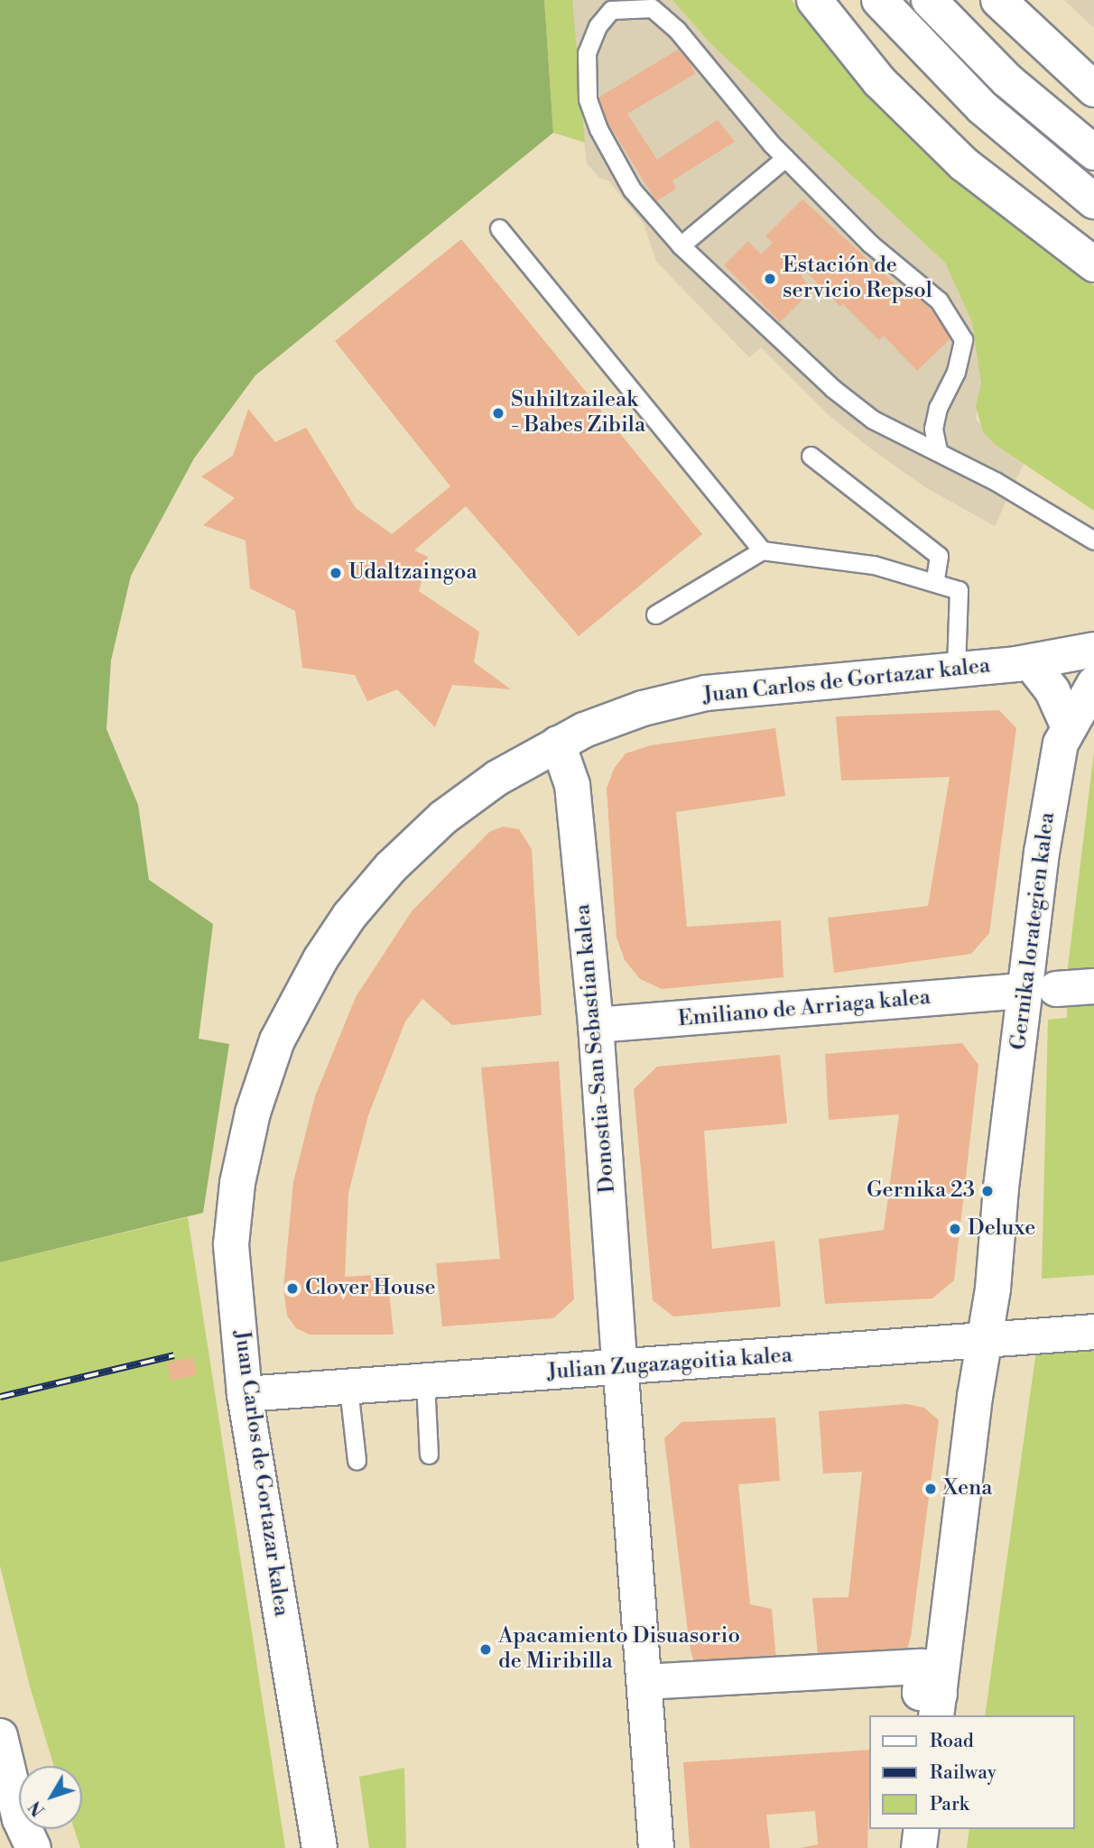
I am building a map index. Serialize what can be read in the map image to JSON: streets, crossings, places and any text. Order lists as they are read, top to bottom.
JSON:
{
  "streets": {
    "main road": [
      "Juan Carlos de Gortazar kalea",
      "Gernika lorategien kalea",
      "Emiliano de Arriaga kalea",
      "Donostia-San Sebastian kalea",
      "Julian Zugazagoitia kalea"
    ]
  },
  "crossings": [
    ["Juan Carlos de Gortazar kalea", "Gernika lorategien kalea"],
    ["Juan Carlos de Gortazar kalea", "Donostia-San Sebastian kalea"],
    ["Juan Carlos de Gortazar kalea", "Julian Zugazagoitia kalea"],
    ["Gernika lorategien kalea", "Julian Zugazagoitia kalea"],
    ["Emiliano de Arriaga kalea", "Donostia-San Sebastian kalea"]
  ],
  "places": [
    "Estación de servicio Repsol",
    "Suhiltzaileak - Babes Zibila",
    "Udaltzaingoa",
    "Gernika 23",
    "Deluxe",
    "Clover House",
    "Xena",
    "Apacamiento Disuasorio de Miribilla"
  ],
  "legend": ["Road", "Railway", "Park"],
  "north": "bottom left"
}
